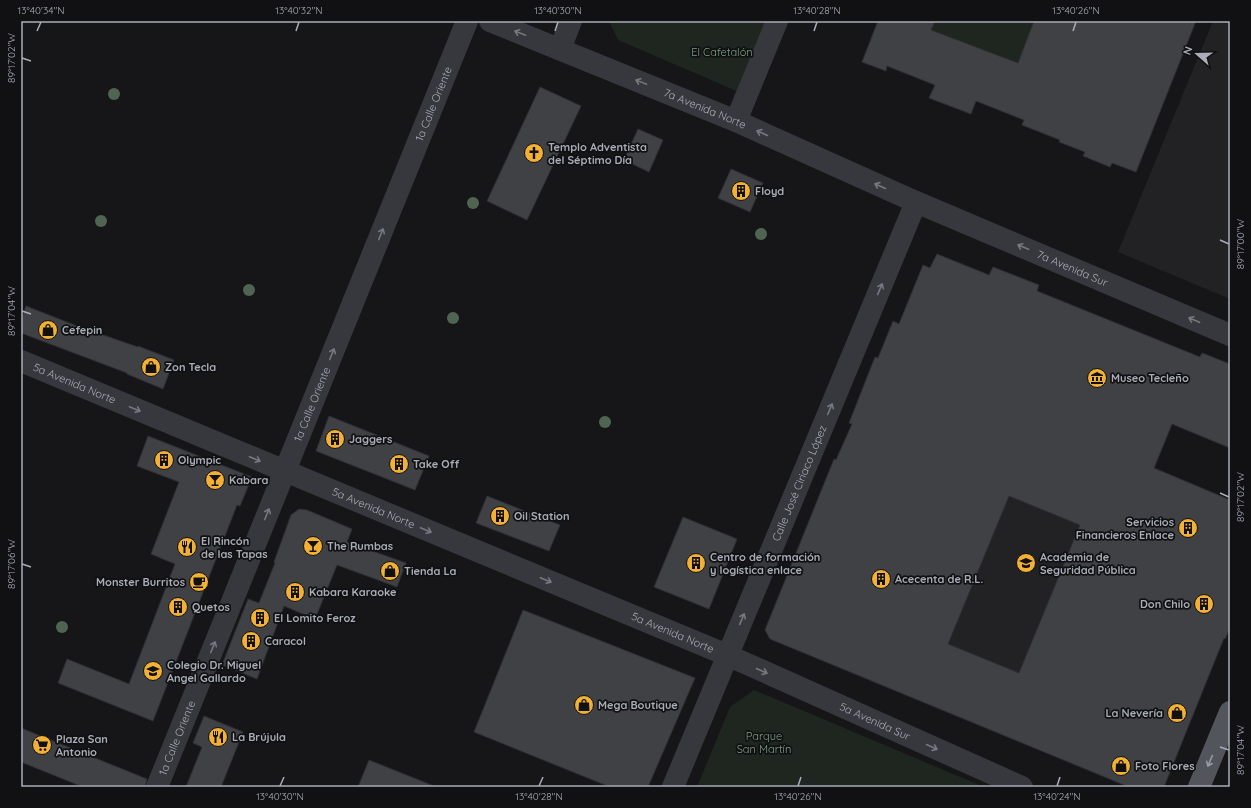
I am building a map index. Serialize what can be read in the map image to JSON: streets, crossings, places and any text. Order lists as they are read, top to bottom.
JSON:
{
  "streets": {
    "street": [
      "1a Calle Oriente",
      "7a Avenida Norte",
      "7a Avenida Sur",
      "5a Avenida Norte",
      "Calle José Ciriaco López",
      "5a Avenida Sur"
    ]
  },
  "crossings": [
    ["1a Calle Oriente", "5a Avenida Norte"],
    ["7a Avenida Norte", "7a Avenida Sur"],
    ["7a Avenida Norte", "Calle José Ciriaco López"],
    ["7a Avenida Sur", "Calle José Ciriaco López"],
    ["5a Avenida Norte", "Calle José Ciriaco López"],
    ["5a Avenida Norte", "5a Avenida Sur"],
    ["Calle José Ciriaco López", "5a Avenida Sur"]
  ],
  "one_way": [
    "1a Calle Oriente",
    "7a Avenida Norte",
    "7a Avenida Sur",
    "5a Avenida Norte",
    "Calle José Ciriaco López",
    "5a Avenida Sur"
  ],
  "parks": ["El Cafetalón", "Parque San Martín"],
  "places": {
    "church": ["Templo Adventista del Séptimo Día"],
    "building": [
      "Floyd",
      "Jaggers",
      "Olympic",
      "Take Off",
      "Oil Station",
      "Servicios Financieros Enlace",
      "Centro de formación y logística enlace",
      "Acecenta de R.L.",
      "Kabara Karaoke",
      "Don Chilo",
      "Quetos",
      "El Lomito Feroz",
      "Caracol"
    ],
    "shop": [
      "Cefepin",
      "Zon Tecla",
      "Tienda La",
      "Mega Boutique",
      "La Nevería",
      "Foto Flores"
    ],
    "museum": ["Museo Tecleño"],
    "bar": ["Kabara", "The Rumbas"],
    "restaurant": ["El Rincón de las Tapas", "La Brújula"],
    "school or university": ["Academia de Seguridad Pública", "Colegio Dr. Miguel Angel Gallardo"],
    "cafe": ["Monster Burritos"],
    "supermarket": ["Plaza San Antonio"]
  },
  "north": "left",
  "coordinates": [
    "13°40'34\"N",
    "13°40'32\"N",
    "13°40'30\"N",
    "13°40'28\"N",
    "13°40'26\"N",
    "89°17'02\"W",
    "89°17'00\"W",
    "89°17'04\"W",
    "89°17'06\"W",
    "13°40'24\"N"
  ]
}
